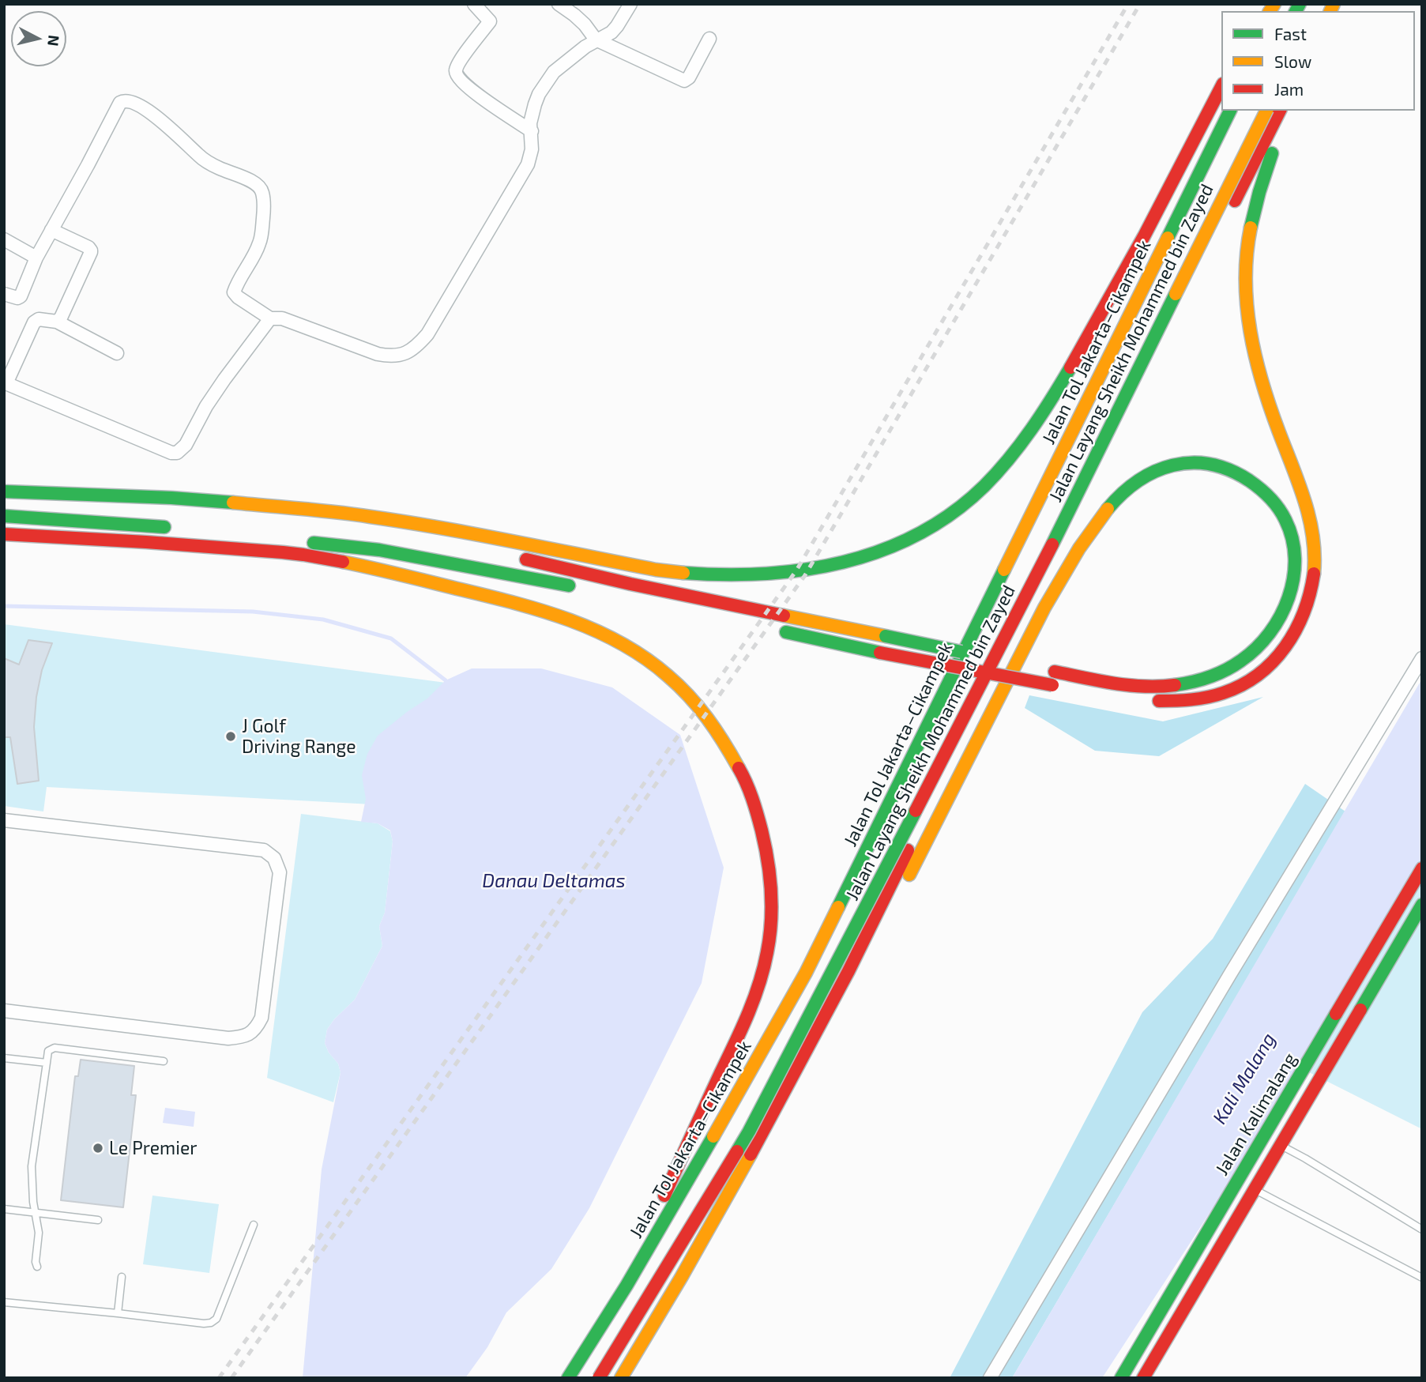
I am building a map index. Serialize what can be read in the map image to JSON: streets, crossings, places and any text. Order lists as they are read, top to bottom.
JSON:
{
  "streets": {
    "main road": ["Jalan Tol Jakarta–Cikampek", "Jalan Layang Sheikh Mohammed bin Zayed", "Jalan Kalimalang"]
  },
  "water": ["Danau Deltamas", "Kali Malang"],
  "places": ["J Golf Driving Range", "Le Premier"],
  "legend": ["Fast", "Slow", "Jam"],
  "north": "right"
}
